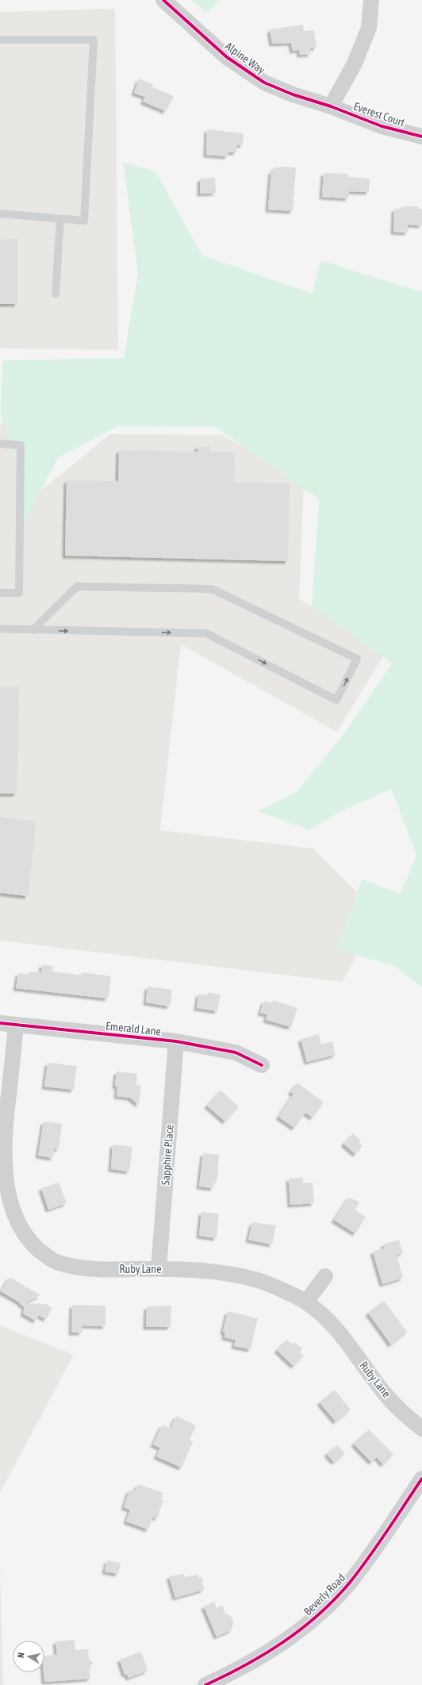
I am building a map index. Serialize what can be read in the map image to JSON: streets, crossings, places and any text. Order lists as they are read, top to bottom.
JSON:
{
  "streets": {
    "street": [
      "Alpine Way",
      "Everest Court",
      "Emerald Lane",
      "Sapphire Place",
      "Ruby Lane",
      "Beverly Road"
    ]
  },
  "crossings": [
    ["Alpine Way", "Everest Court"],
    ["Emerald Lane", "Sapphire Place"],
    ["Emerald Lane", "Ruby Lane"],
    ["Sapphire Place", "Ruby Lane"]
  ],
  "north": "left"
}
